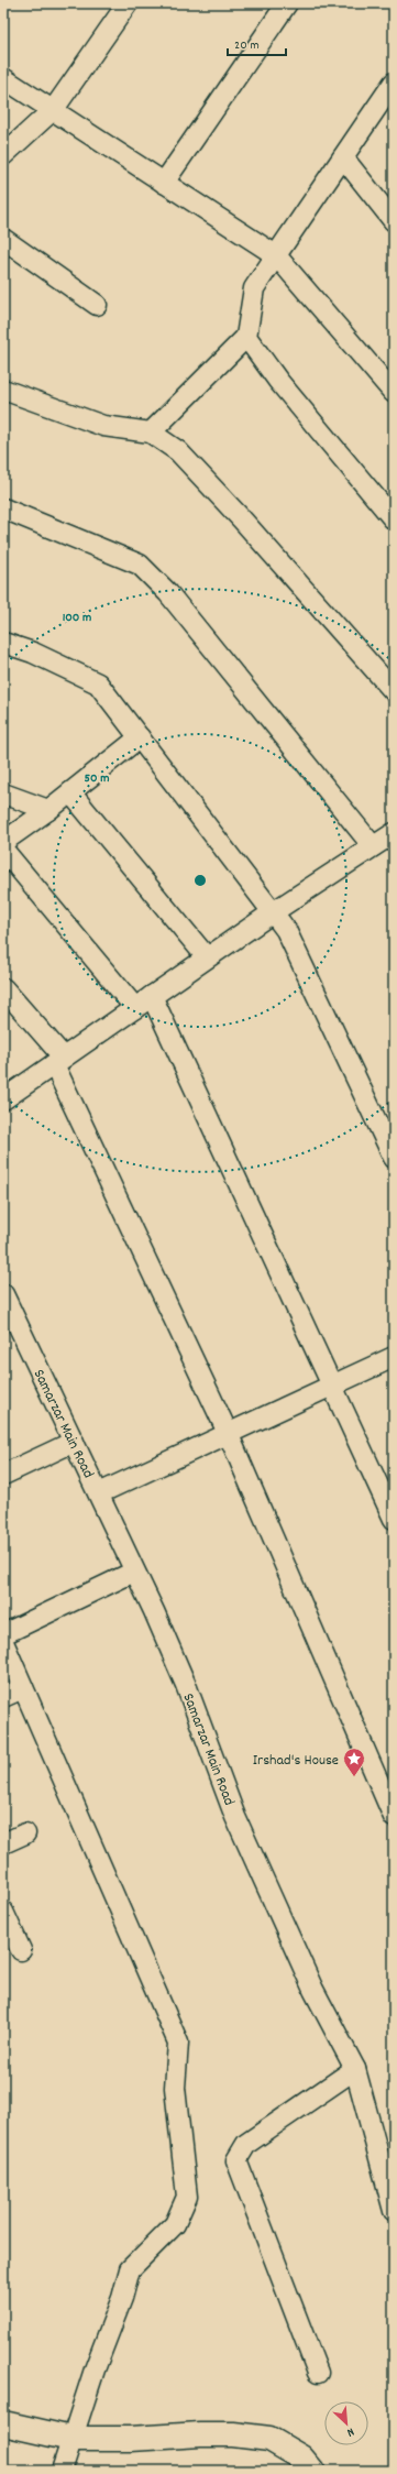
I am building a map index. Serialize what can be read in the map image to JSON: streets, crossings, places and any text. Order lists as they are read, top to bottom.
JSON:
{
  "streets": {
    "street": ["Samarzar Main Road"]
  },
  "places": {
    "place": ["Irshad's House"]
  },
  "scale_bar": "20 m",
  "north": "bottom right",
  "rings": ["100 m", "50 m"]
}
